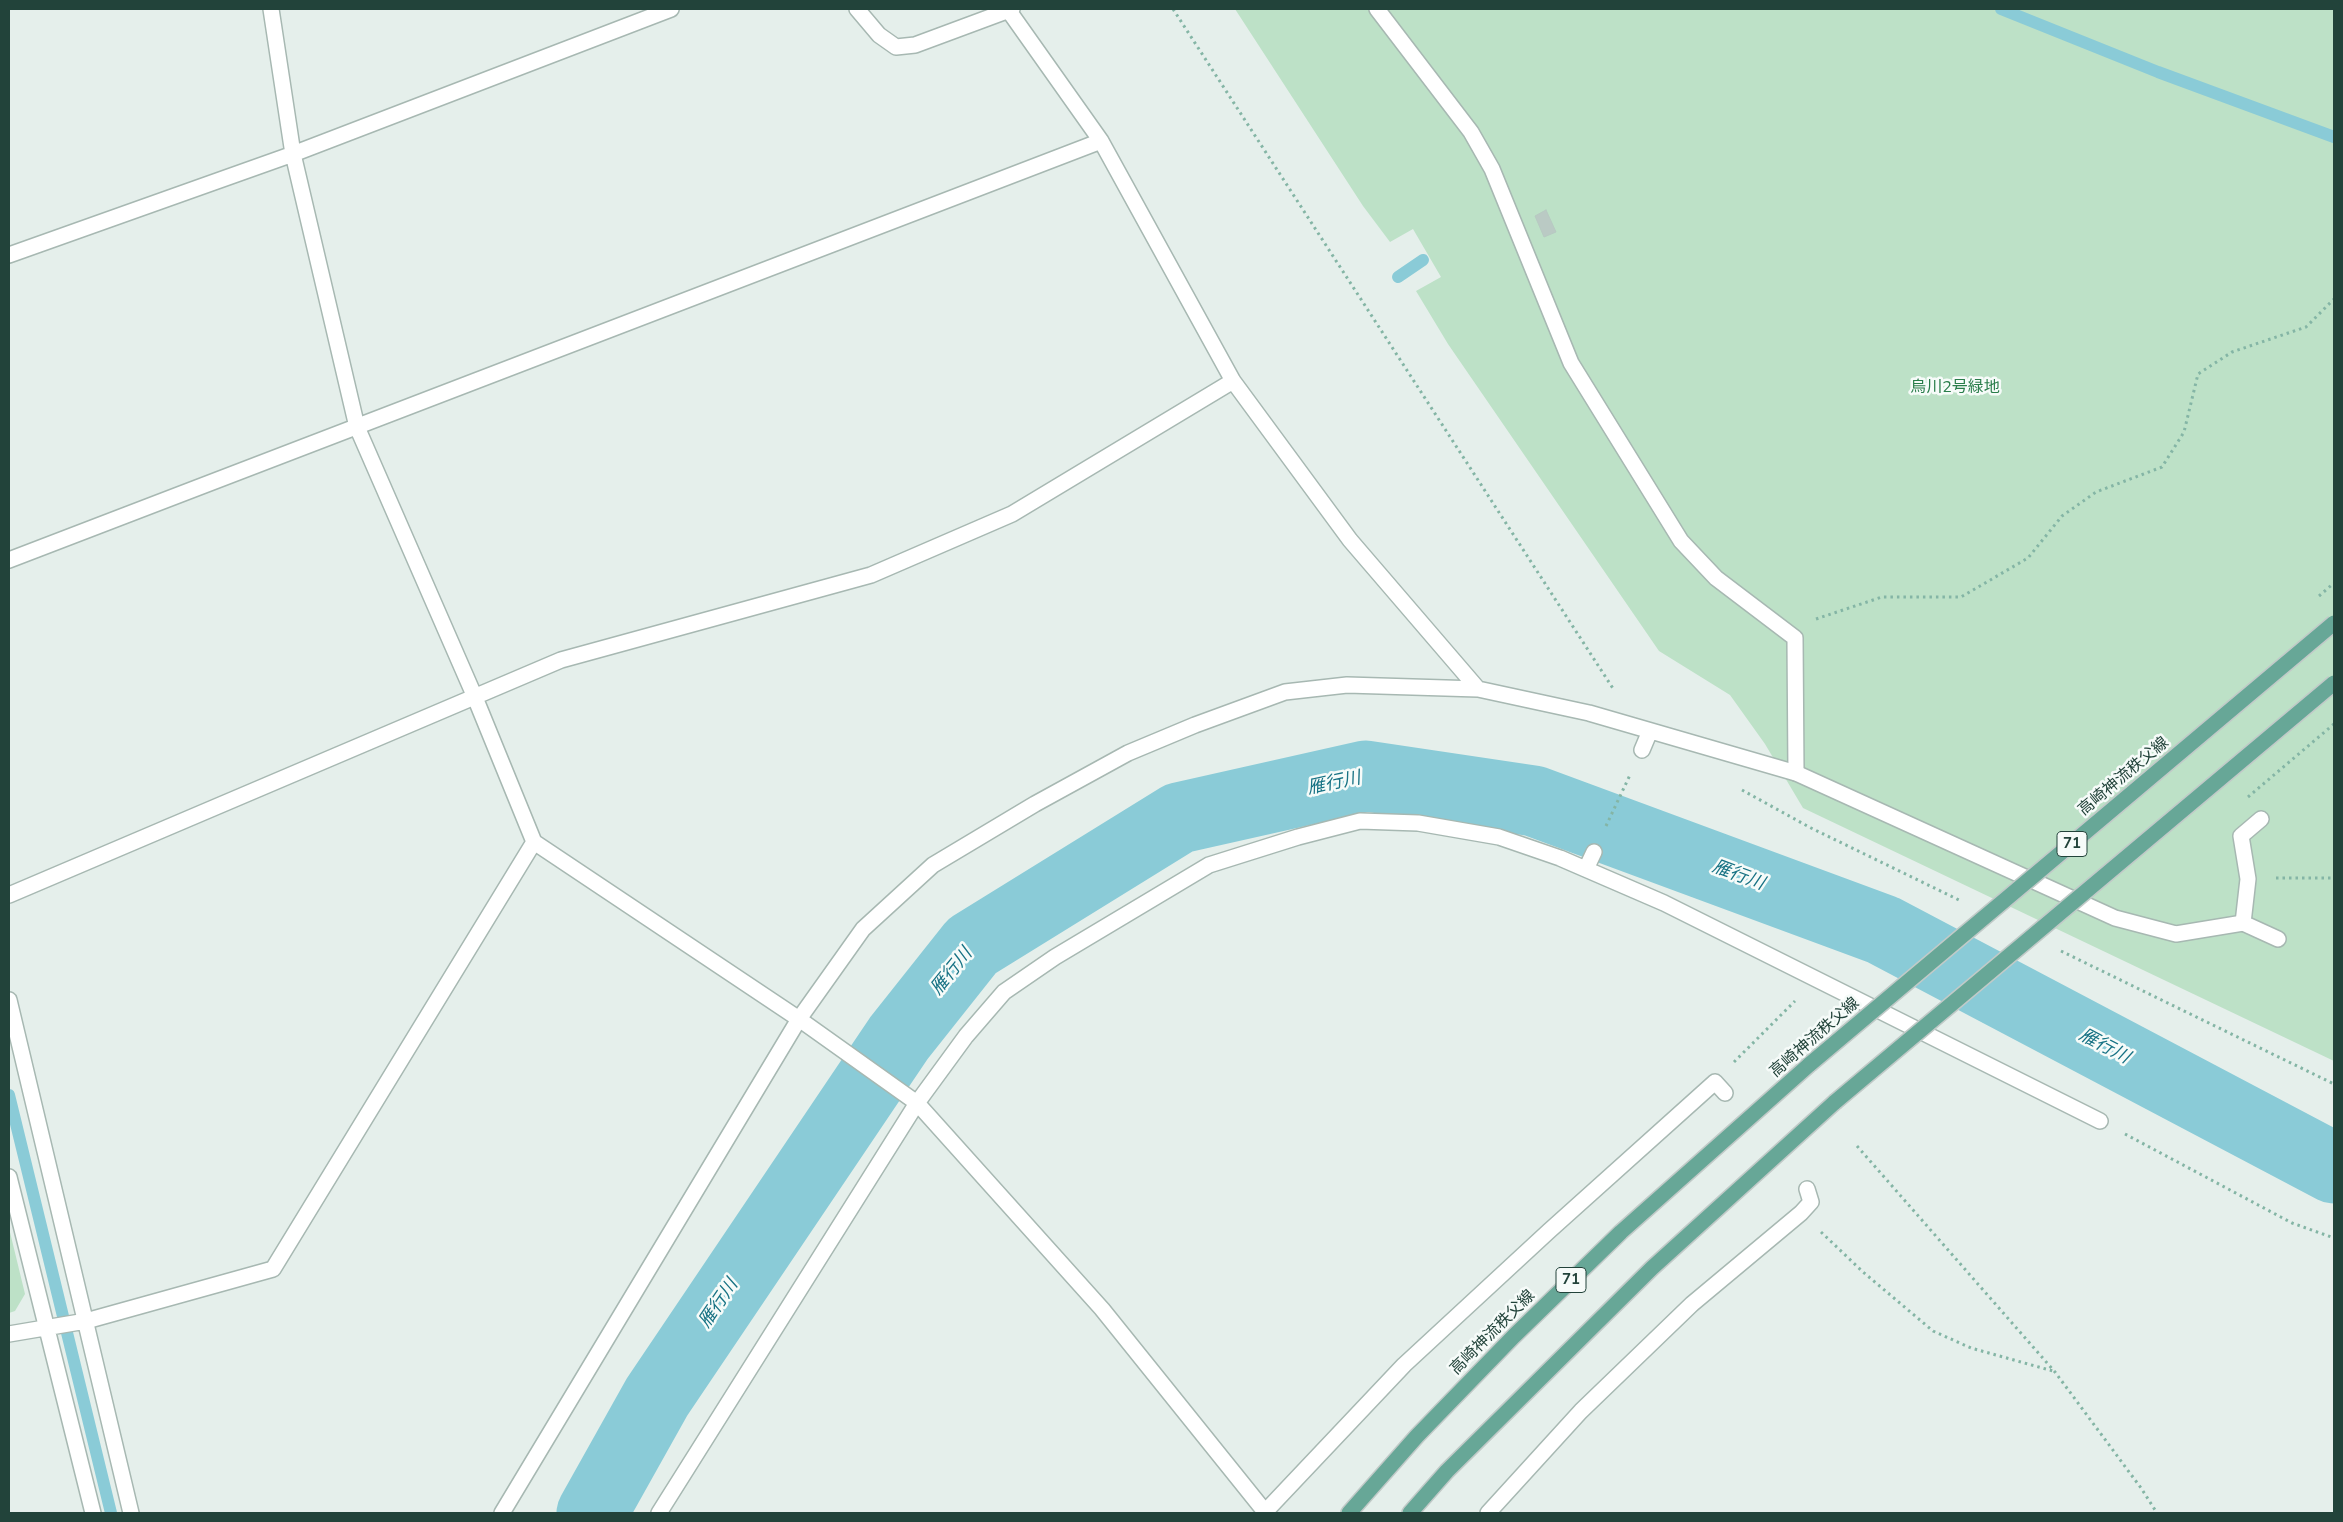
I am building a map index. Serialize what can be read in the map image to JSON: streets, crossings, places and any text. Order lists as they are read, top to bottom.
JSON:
{
  "streets": {
    "main road": ["高崎神流秩父線", "71"]
  },
  "water": ["雁行川"],
  "parks": ["烏川2号緑地"]
}
